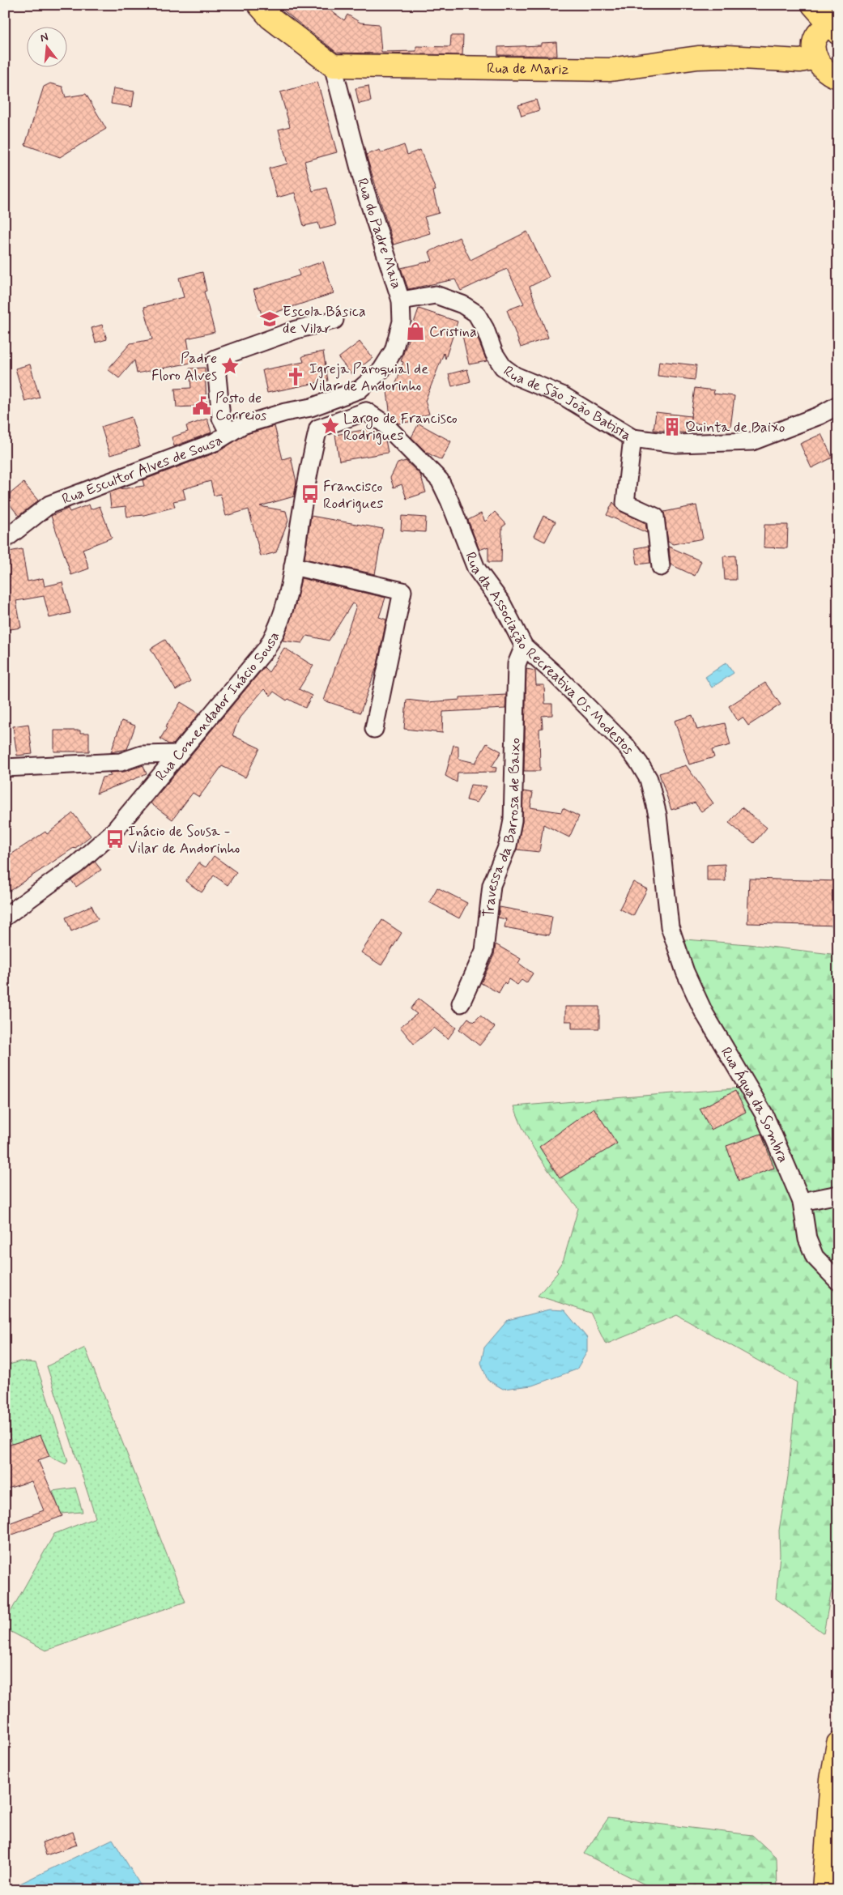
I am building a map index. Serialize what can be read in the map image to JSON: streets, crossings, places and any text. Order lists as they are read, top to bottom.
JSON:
{
  "streets": {
    "main road": ["Rua de Mariz"],
    "street": [
      "Rua do Padre Maia",
      "Rua de São João Batista",
      "Rua Escultor Alves de Sousa",
      "Rua da Associação Recreativa Os Modestos",
      "Rua Comendador Inácio Sousa",
      "Travessa da Barrosa de Baixo",
      "Rua Água da Sombra"
    ]
  },
  "crossings": [
    ["Rua de Mariz", "Rua do Padre Maia"],
    ["Rua do Padre Maia", "Rua de São João Batista"],
    ["Rua da Associação Recreativa Os Modestos", "Travessa da Barrosa de Baixo"],
    ["Rua da Associação Recreativa Os Modestos", "Rua Água da Sombra"]
  ],
  "places": {
    "school or university": ["Escola Básica de Vilar"],
    "shop": ["Cristina"],
    "place": ["Padre Floro Alves", "Largo de Francisco Rodrigues"],
    "church": ["Igreja Paroquial de Vilar de Andorinho"],
    "public building": ["Posto de Correios"],
    "building": ["Quinta de Baixo"],
    "bus stop": ["Francisco Rodrigues", "Inácio de Sousa - Vilar de Andorinho"]
  },
  "north": "top"
}
